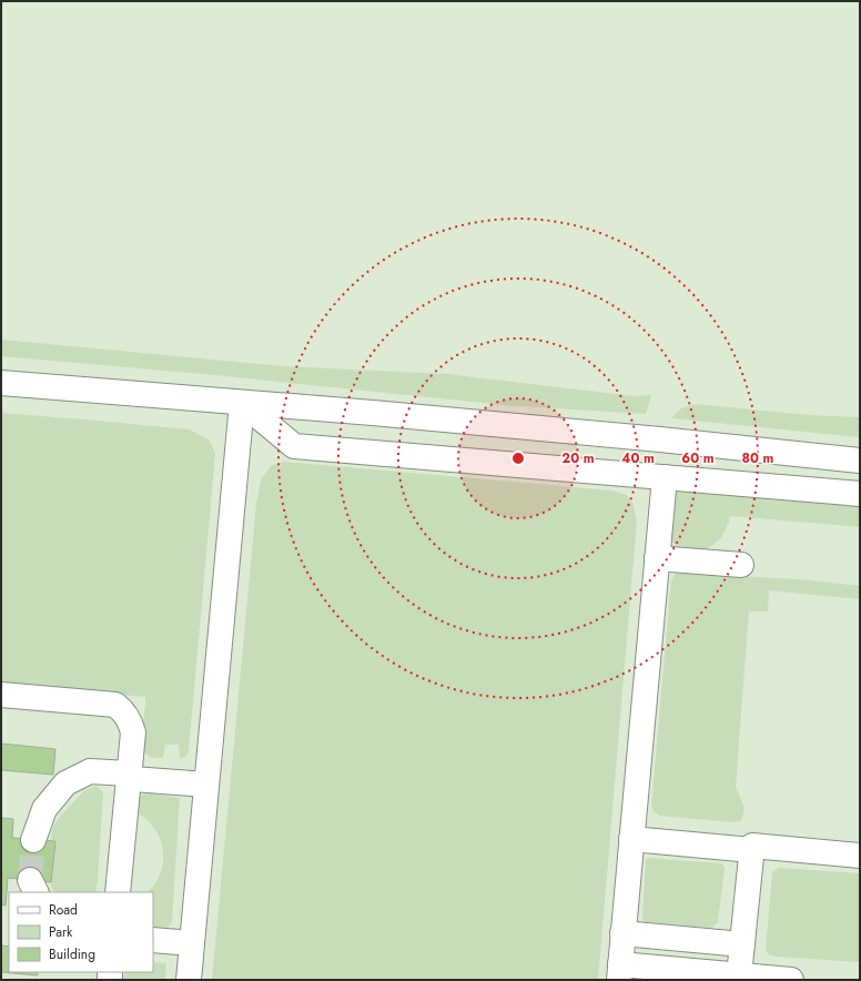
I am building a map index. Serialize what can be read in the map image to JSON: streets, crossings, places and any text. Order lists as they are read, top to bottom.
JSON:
{
  "legend": ["Road", "Park", "Building"],
  "rings": [
    "20 m",
    "40 m",
    "60 m",
    "80 m"
  ]
}
